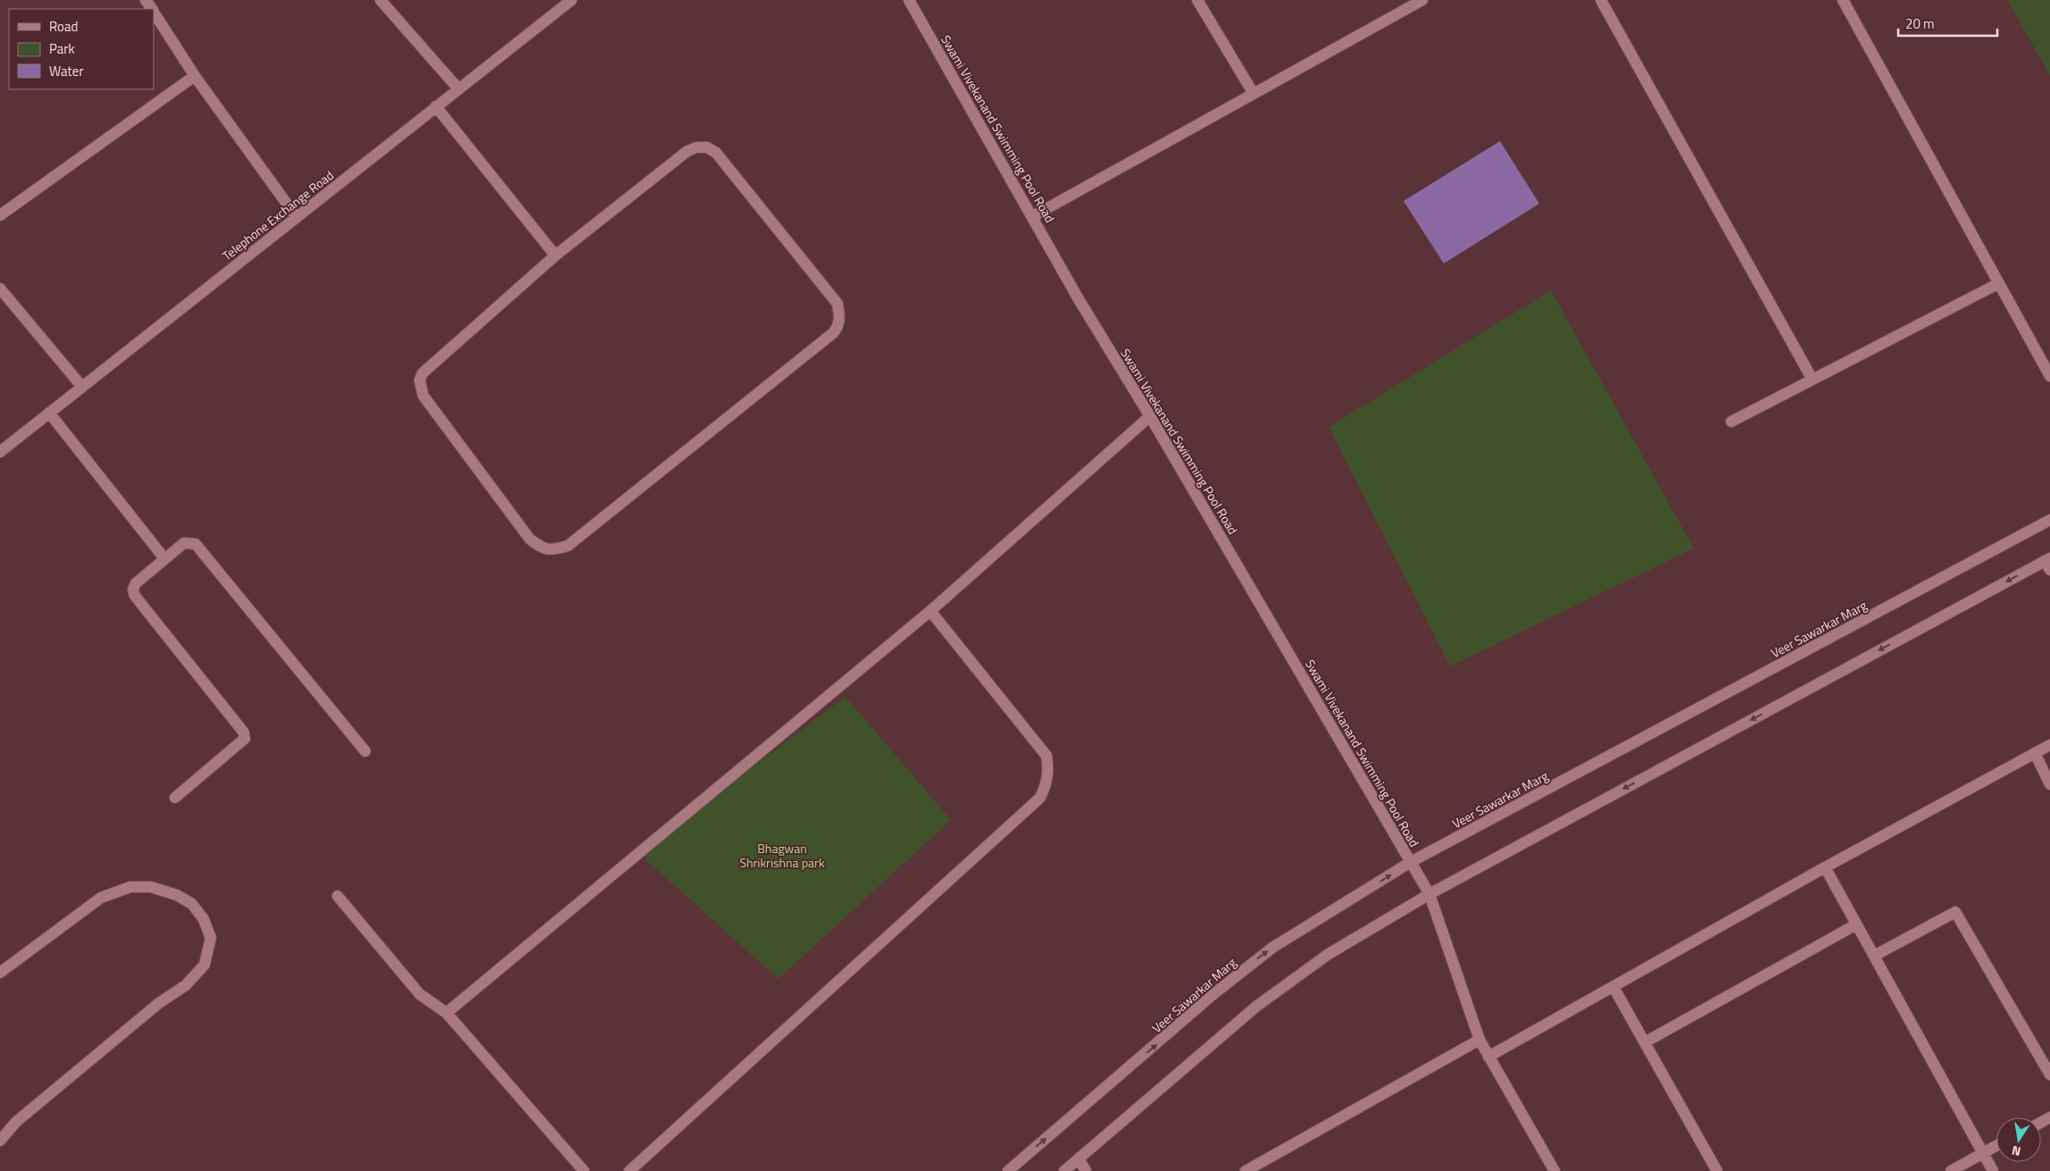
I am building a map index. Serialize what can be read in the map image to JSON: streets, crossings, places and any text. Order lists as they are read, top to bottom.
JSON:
{
  "streets": {
    "street": ["Swami Vivekanand Swimming Pool Road", "Telephone Exchange Road", "Veer Sawarkar Marg"]
  },
  "crossings": [
    ["Swami Vivekanand Swimming Pool Road", "Veer Sawarkar Marg"]
  ],
  "parks": ["Bhagwan Shrikrishna park"],
  "legend": ["Road", "Park", "Water"],
  "scale_bar": "20 m",
  "north": "bottom"
}
